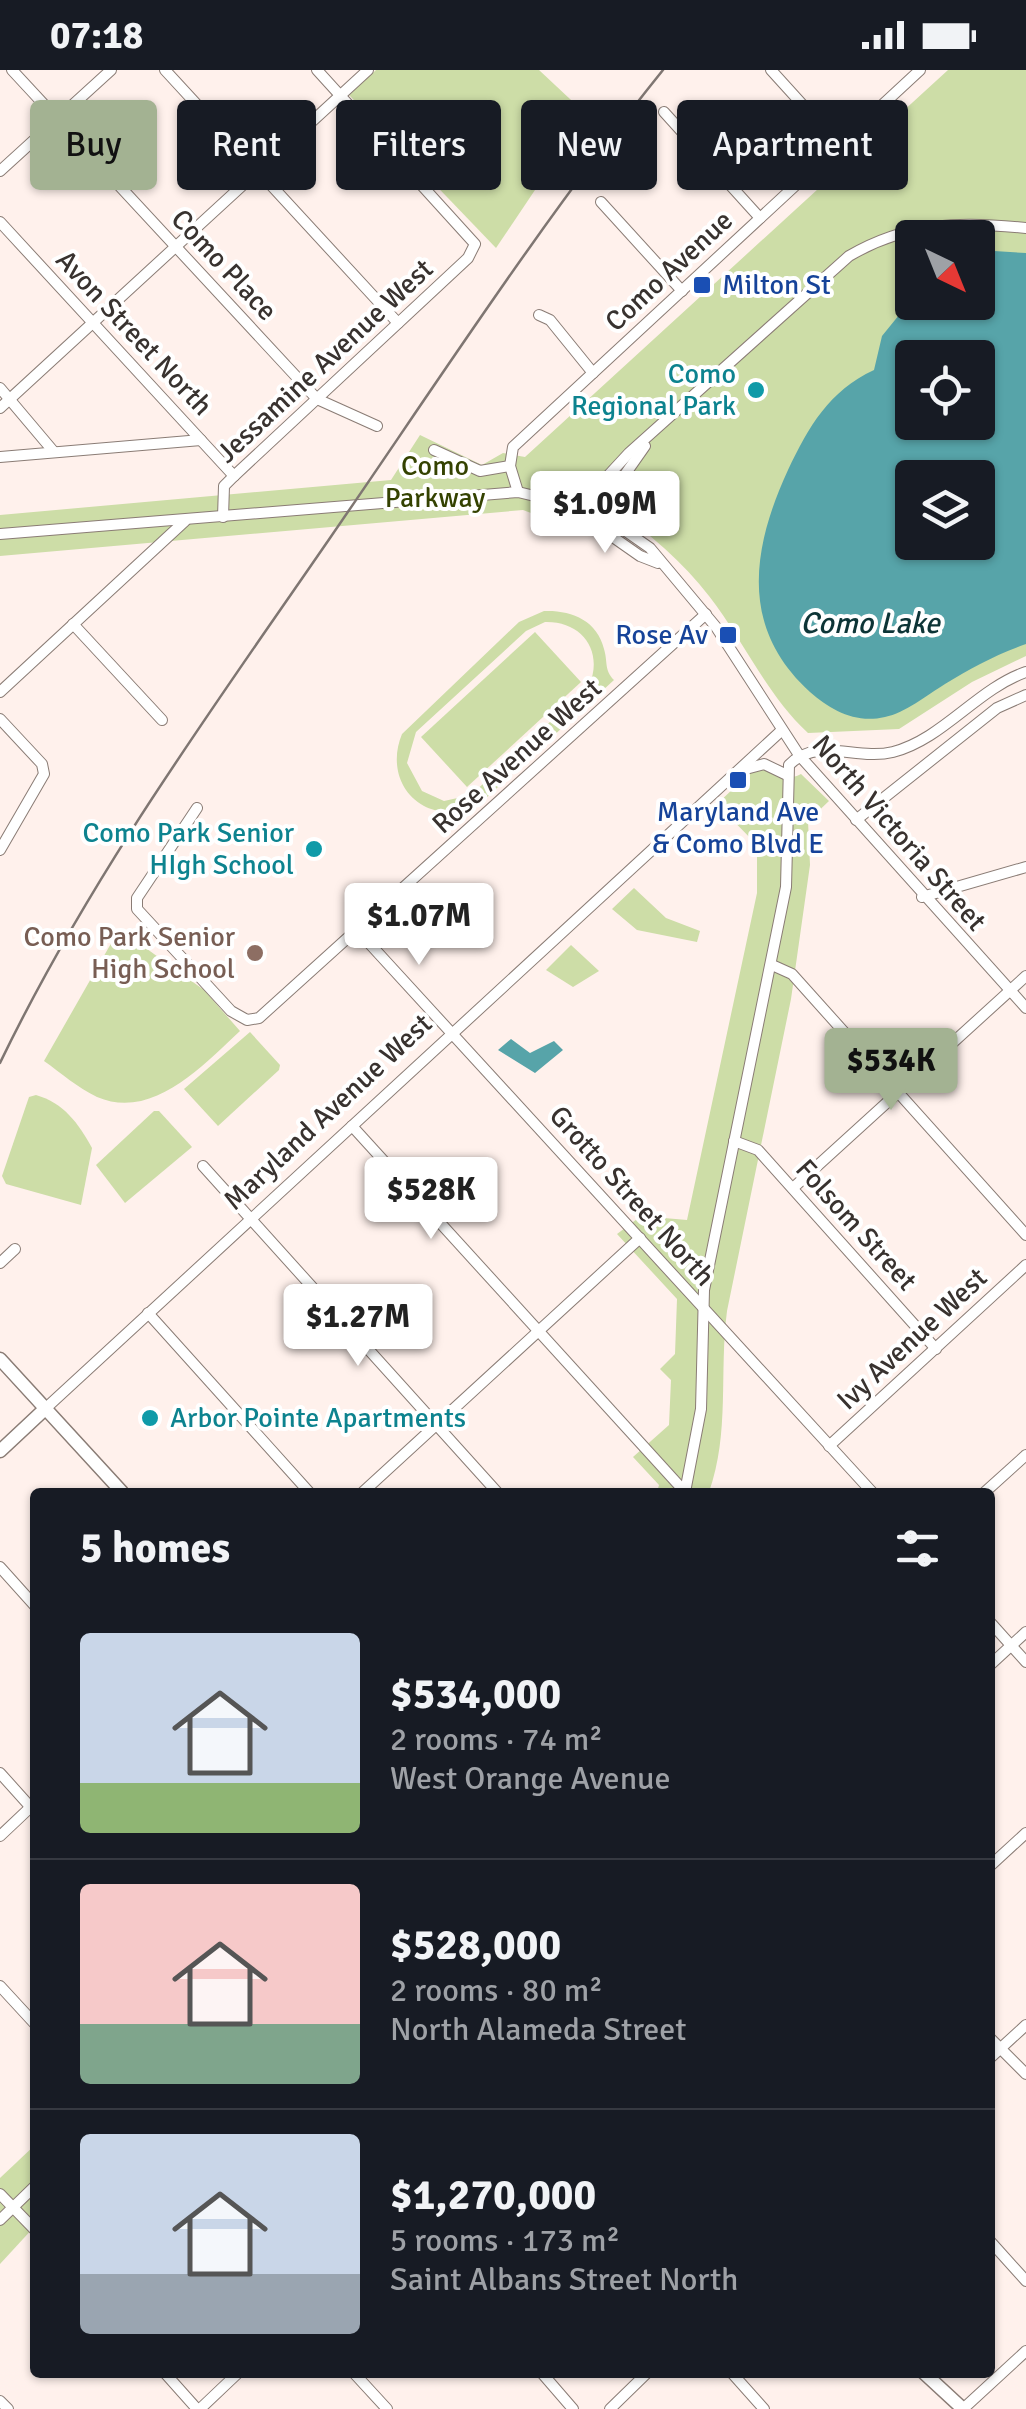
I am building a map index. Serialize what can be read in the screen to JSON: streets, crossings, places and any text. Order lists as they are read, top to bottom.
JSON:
{
  "streets": {
    "main road": ["Maryland Avenue West"],
    "street": [
      "Como Place",
      "Como Avenue",
      "Avon Street North",
      "Jessamine Avenue West",
      "Rose Avenue West",
      "North Victoria Street",
      "Grotto Street North",
      "Folsom Street",
      "Ivy Avenue West"
    ]
  },
  "crossings": [
    ["Como Place", "Jessamine Avenue West"],
    ["Avon Street North", "Jessamine Avenue West"],
    ["Rose Avenue West", "North Victoria Street"],
    ["Rose Avenue West", "Grotto Street North"],
    ["North Victoria Street", "Maryland Avenue West"],
    ["Maryland Avenue West", "Grotto Street North"],
    ["Grotto Street North", "Ivy Avenue West"],
    ["Folsom Street", "Ivy Avenue West"]
  ],
  "water": ["Como Lake"],
  "parks": ["Como Parkway"],
  "places": {
    "transit": ["Milton St", "Rose Av", "Maryland Ave & Como Blvd E"],
    "other": [
      "Como Regional Park",
      "Como Park Senior HIgh School",
      "Como Park Senior High School",
      "Arbor Pointe Apartments"
    ]
  },
  "north": "bottom right",
  "page": {
    "status": "07:18",
    "chip": [
      "Buy",
      "Rent",
      "Filters",
      "New",
      "Apartment"
    ],
    "price": [
      "$1.09M",
      "$1.07M",
      "$534K",
      "$528K",
      "$1.27M"
    ],
    "heading": "5 homes",
    "list": [
      {
        "name": "$534,000",
        "note": "2 rooms · 74 m² · West Orange Avenue"
      },
      {
        "name": "$528,000",
        "note": "2 rooms · 80 m² · North Alameda Street"
      },
      {
        "name": "$1,270,000",
        "note": "5 rooms · 173 m² · Saint Albans Street North"
      }
    ]
  }
}
